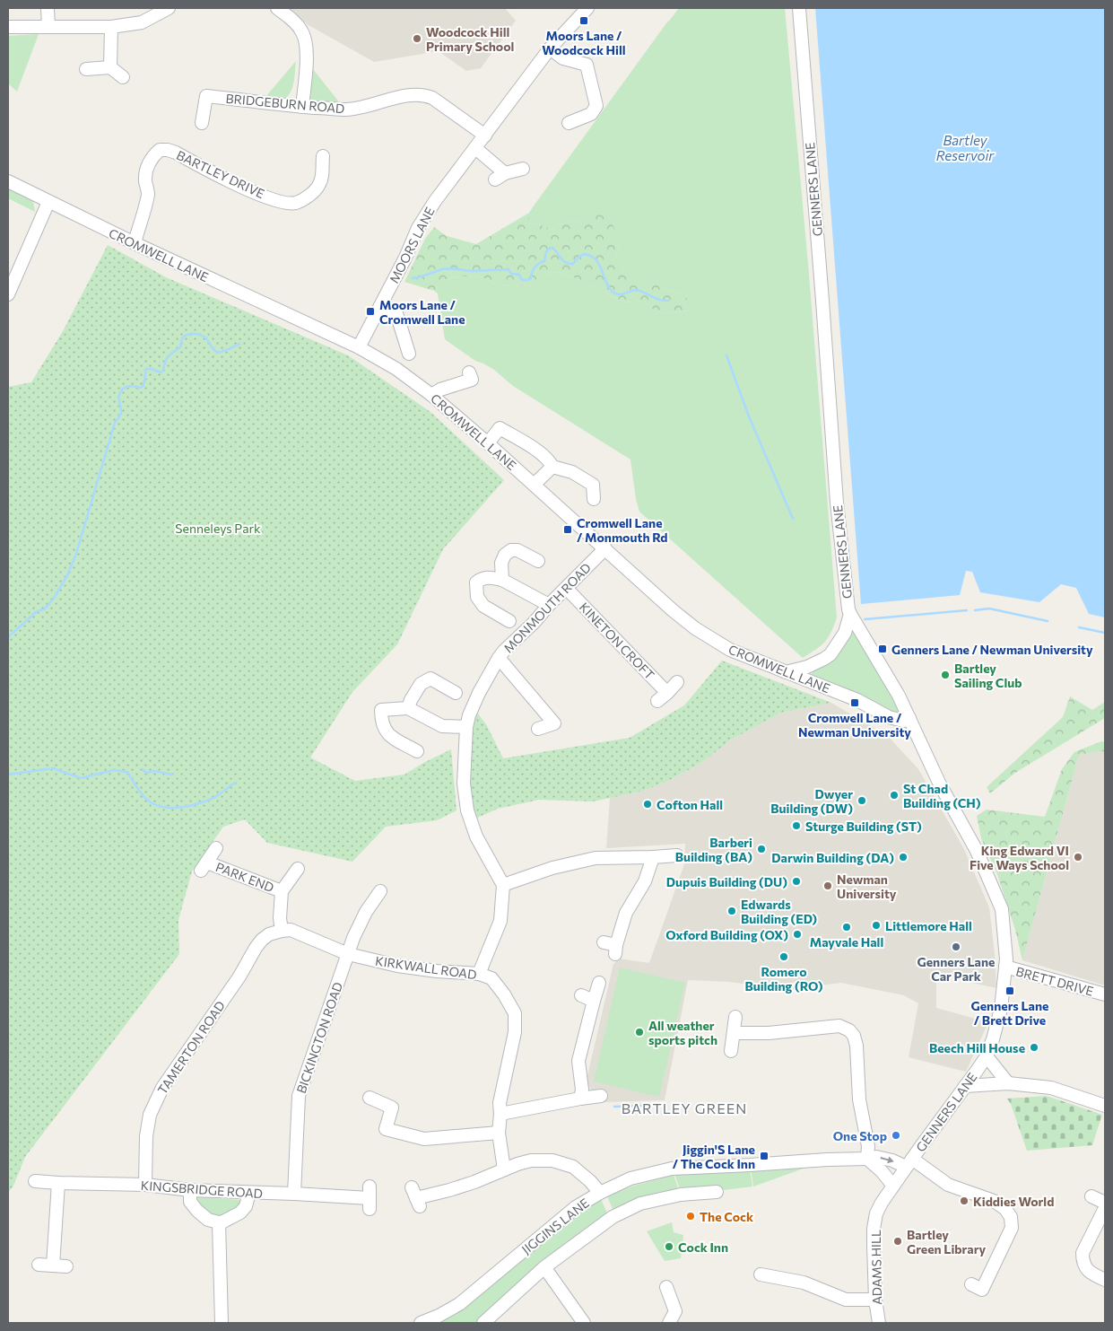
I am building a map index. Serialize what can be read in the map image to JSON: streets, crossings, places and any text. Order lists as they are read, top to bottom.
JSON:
{
  "streets": {
    "street": [
      "BRIDGEBURN ROAD",
      "BARTLEY DRIVE",
      "GENNERS LANE",
      "MOORS LANE",
      "CROMWELL LANE",
      "MONMOUTH ROAD",
      "KINETON CROFT",
      "PARK END",
      "KIRKWALL ROAD",
      "BRETT DRIVE",
      "BICKINGTON ROAD",
      "TAMERTON ROAD",
      "KINGSBRIDGE ROAD",
      "JIGGINS LANE",
      "ADAMS HILL"
    ]
  },
  "crossings": [
    ["BRIDGEBURN ROAD", "MOORS LANE"],
    ["BARTLEY DRIVE", "CROMWELL LANE"],
    ["GENNERS LANE", "CROMWELL LANE"],
    ["GENNERS LANE", "BRETT DRIVE"],
    ["GENNERS LANE", "JIGGINS LANE"],
    ["GENNERS LANE", "ADAMS HILL"],
    ["MOORS LANE", "CROMWELL LANE"],
    ["CROMWELL LANE", "MONMOUTH ROAD"],
    ["MONMOUTH ROAD", "KINETON CROFT"],
    ["KIRKWALL ROAD", "BICKINGTON ROAD"],
    ["BICKINGTON ROAD", "KINGSBRIDGE ROAD"],
    ["TAMERTON ROAD", "KINGSBRIDGE ROAD"],
    ["JIGGINS LANE", "ADAMS HILL"]
  ],
  "districts": ["BARTLEY GREEN"],
  "water": ["Bartley Reservoir"],
  "parks": ["Senneleys Park"],
  "places": {
    "transit": [
      "Moors Lane / Woodcock Hill",
      "Moors Lane / Cromwell Lane",
      "Cromwell Lane / Monmouth Rd",
      "Genners Lane / Newman University",
      "Cromwell Lane / Newman University",
      "Genners Lane / Brett Drive",
      "Jiggin'S Lane / The Cock Inn"
    ],
    "other": [
      "Woodcock Hill Primary School",
      "Bartley Sailing Club",
      "St Chad Building (CH)",
      "Dwyer Building (DW)",
      "Cofton Hall",
      "Sturge Building (ST)",
      "Barberi Building (BA)",
      "Darwin Building (DA)",
      "King Edward VI Five Ways School",
      "Dupuis Building (DU)",
      "Newman University",
      "Edwards Building (ED)",
      "Littlemore Hall",
      "Mayvale Hall",
      "Oxford Building (OX)",
      "Genners Lane Car Park",
      "Romero Building (RO)",
      "All weather sports pitch",
      "Beech Hill House",
      "One Stop",
      "Kiddies World",
      "The Cock",
      "Bartley Green Library",
      "Cock Inn"
    ]
  }
}
